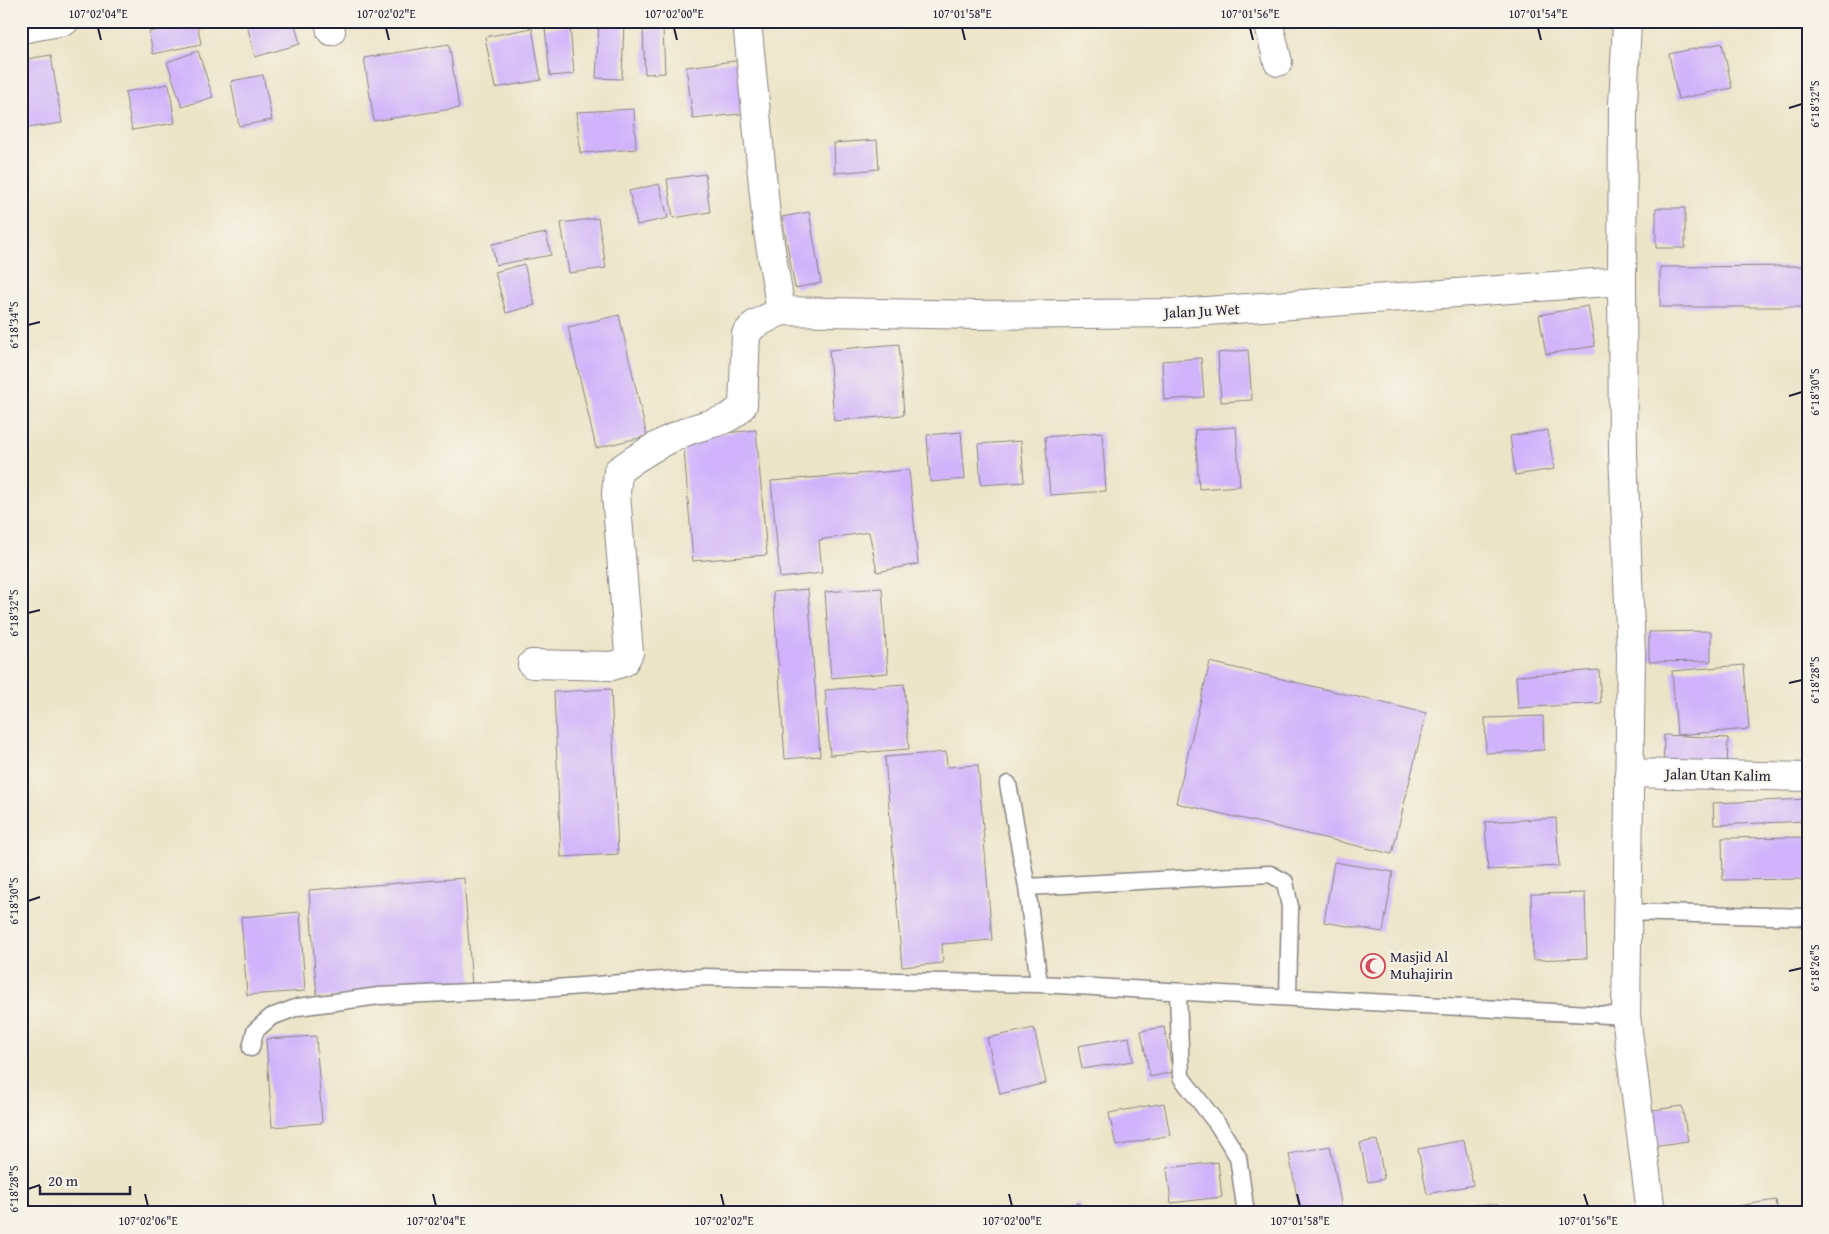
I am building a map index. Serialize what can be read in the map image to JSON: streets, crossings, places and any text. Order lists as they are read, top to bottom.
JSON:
{
  "streets": {
    "street": ["Jalan Ju Wet", "Jalan Utan Kalim"]
  },
  "places": {
    "mosque": ["Masjid Al Muhajirin"]
  },
  "scale_bar": "20 m",
  "coordinates": [
    "107°02'04\"E",
    "107°02'02\"E",
    "107°02'00\"E",
    "107°01'58\"E",
    "107°01'56\"E",
    "107°01'54\"E",
    "6°18'32\"S",
    "6°18'34\"S",
    "6°18'30\"S",
    "6°18'28\"S",
    "6°18'26\"S",
    "107°02'06\"E"
  ]
}
